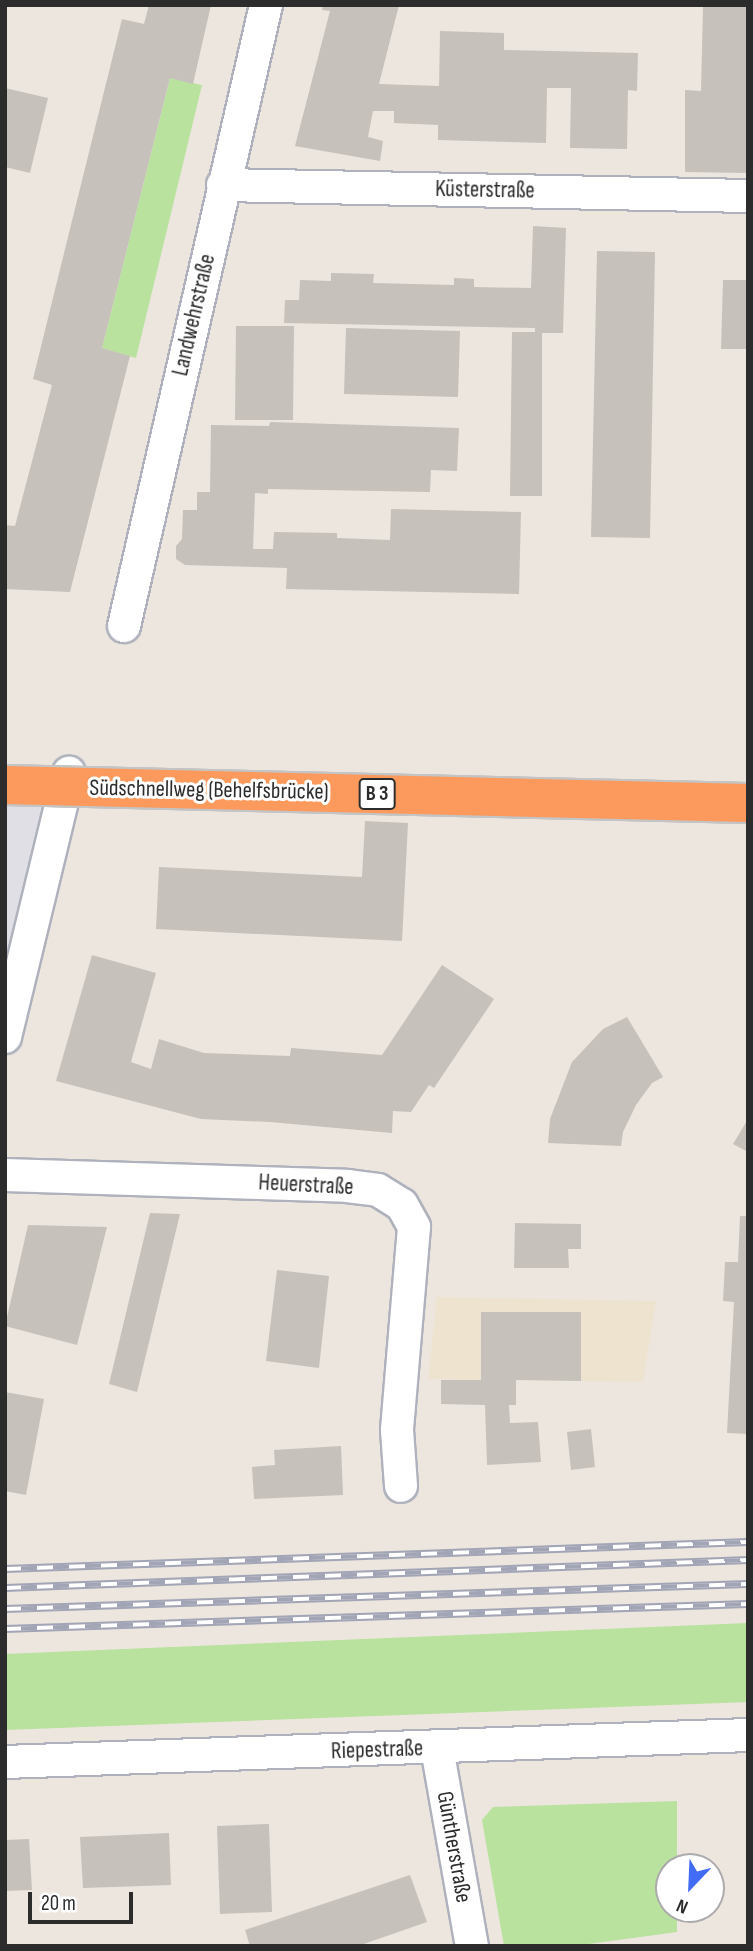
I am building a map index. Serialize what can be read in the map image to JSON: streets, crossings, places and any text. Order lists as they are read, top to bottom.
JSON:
{
  "streets": {
    "highway": ["Südschnellweg (Behelfsbrücke)", "B 3"],
    "street": [
      "Küsterstraße",
      "Landwehrstraße",
      "Heuerstraße",
      "Riepestraße",
      "Güntherstraße"
    ]
  },
  "crossings": [
    ["Küsterstraße", "Landwehrstraße"],
    ["Riepestraße", "Güntherstraße"]
  ],
  "scale_bar": "20 m",
  "north": "bottom left"
}
